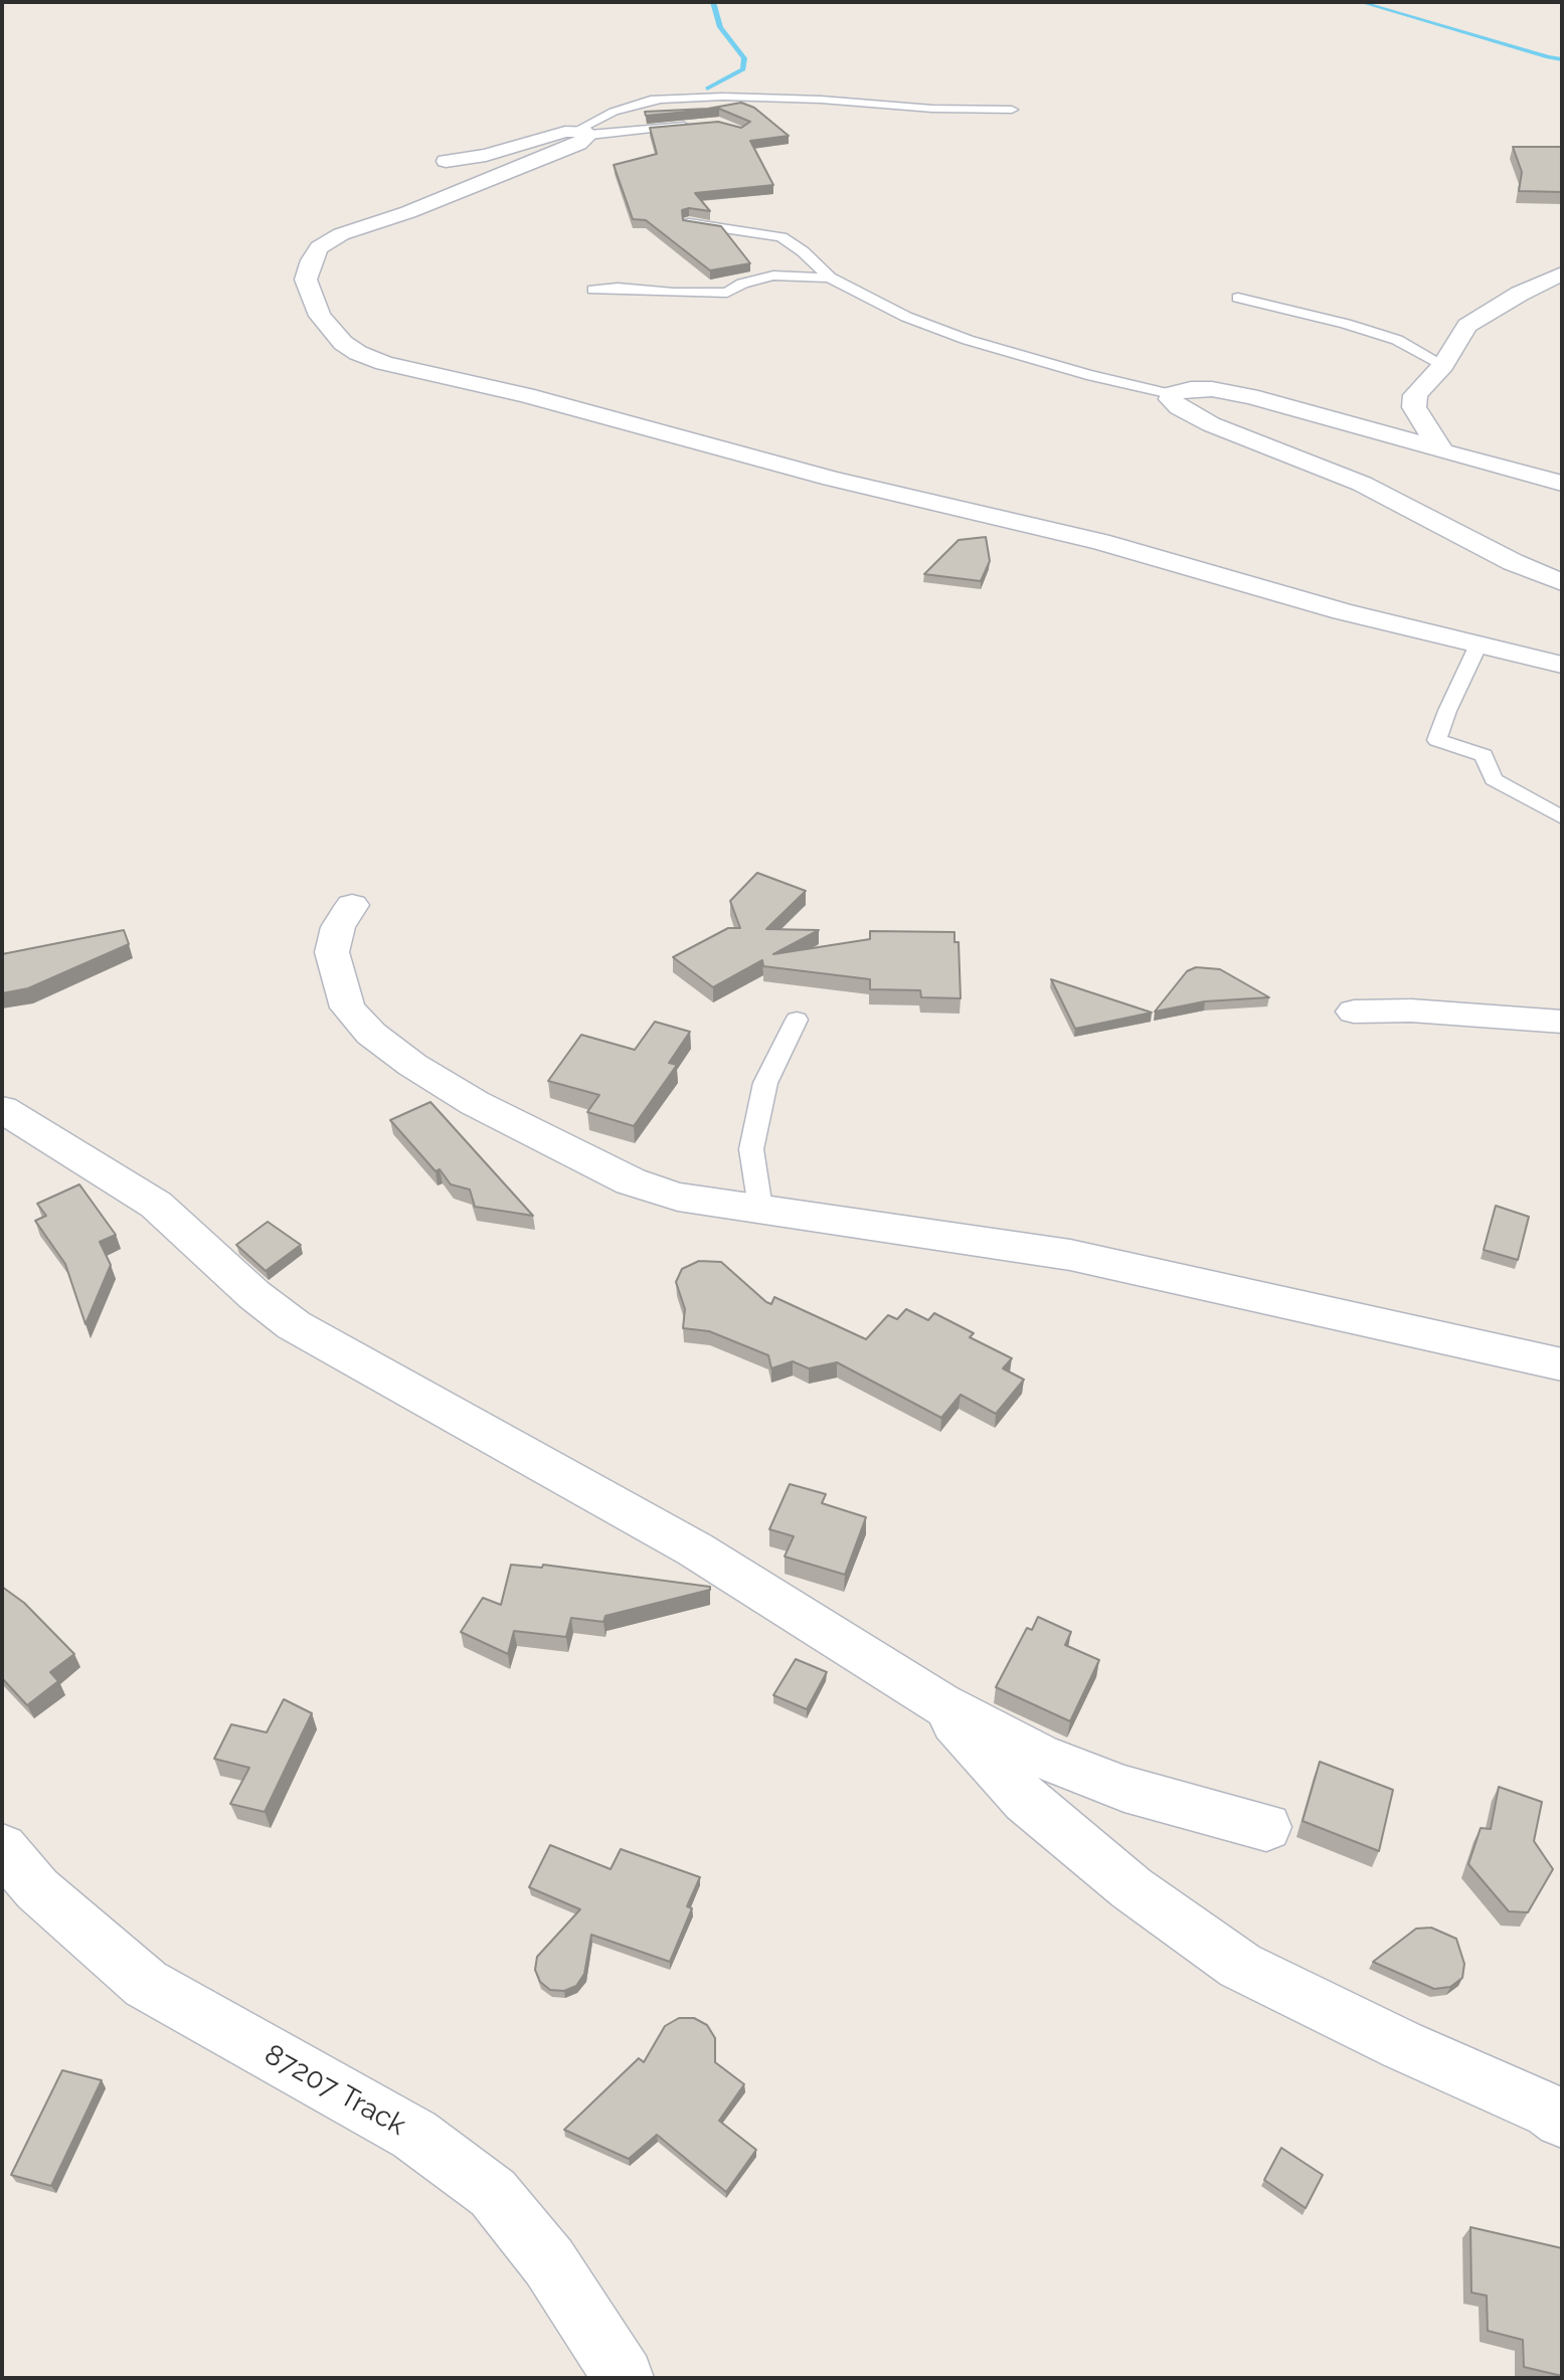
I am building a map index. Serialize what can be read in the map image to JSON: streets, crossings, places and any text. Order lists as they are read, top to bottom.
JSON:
{
  "streets": {
    "street": ["87207 Track"]
  }
}
